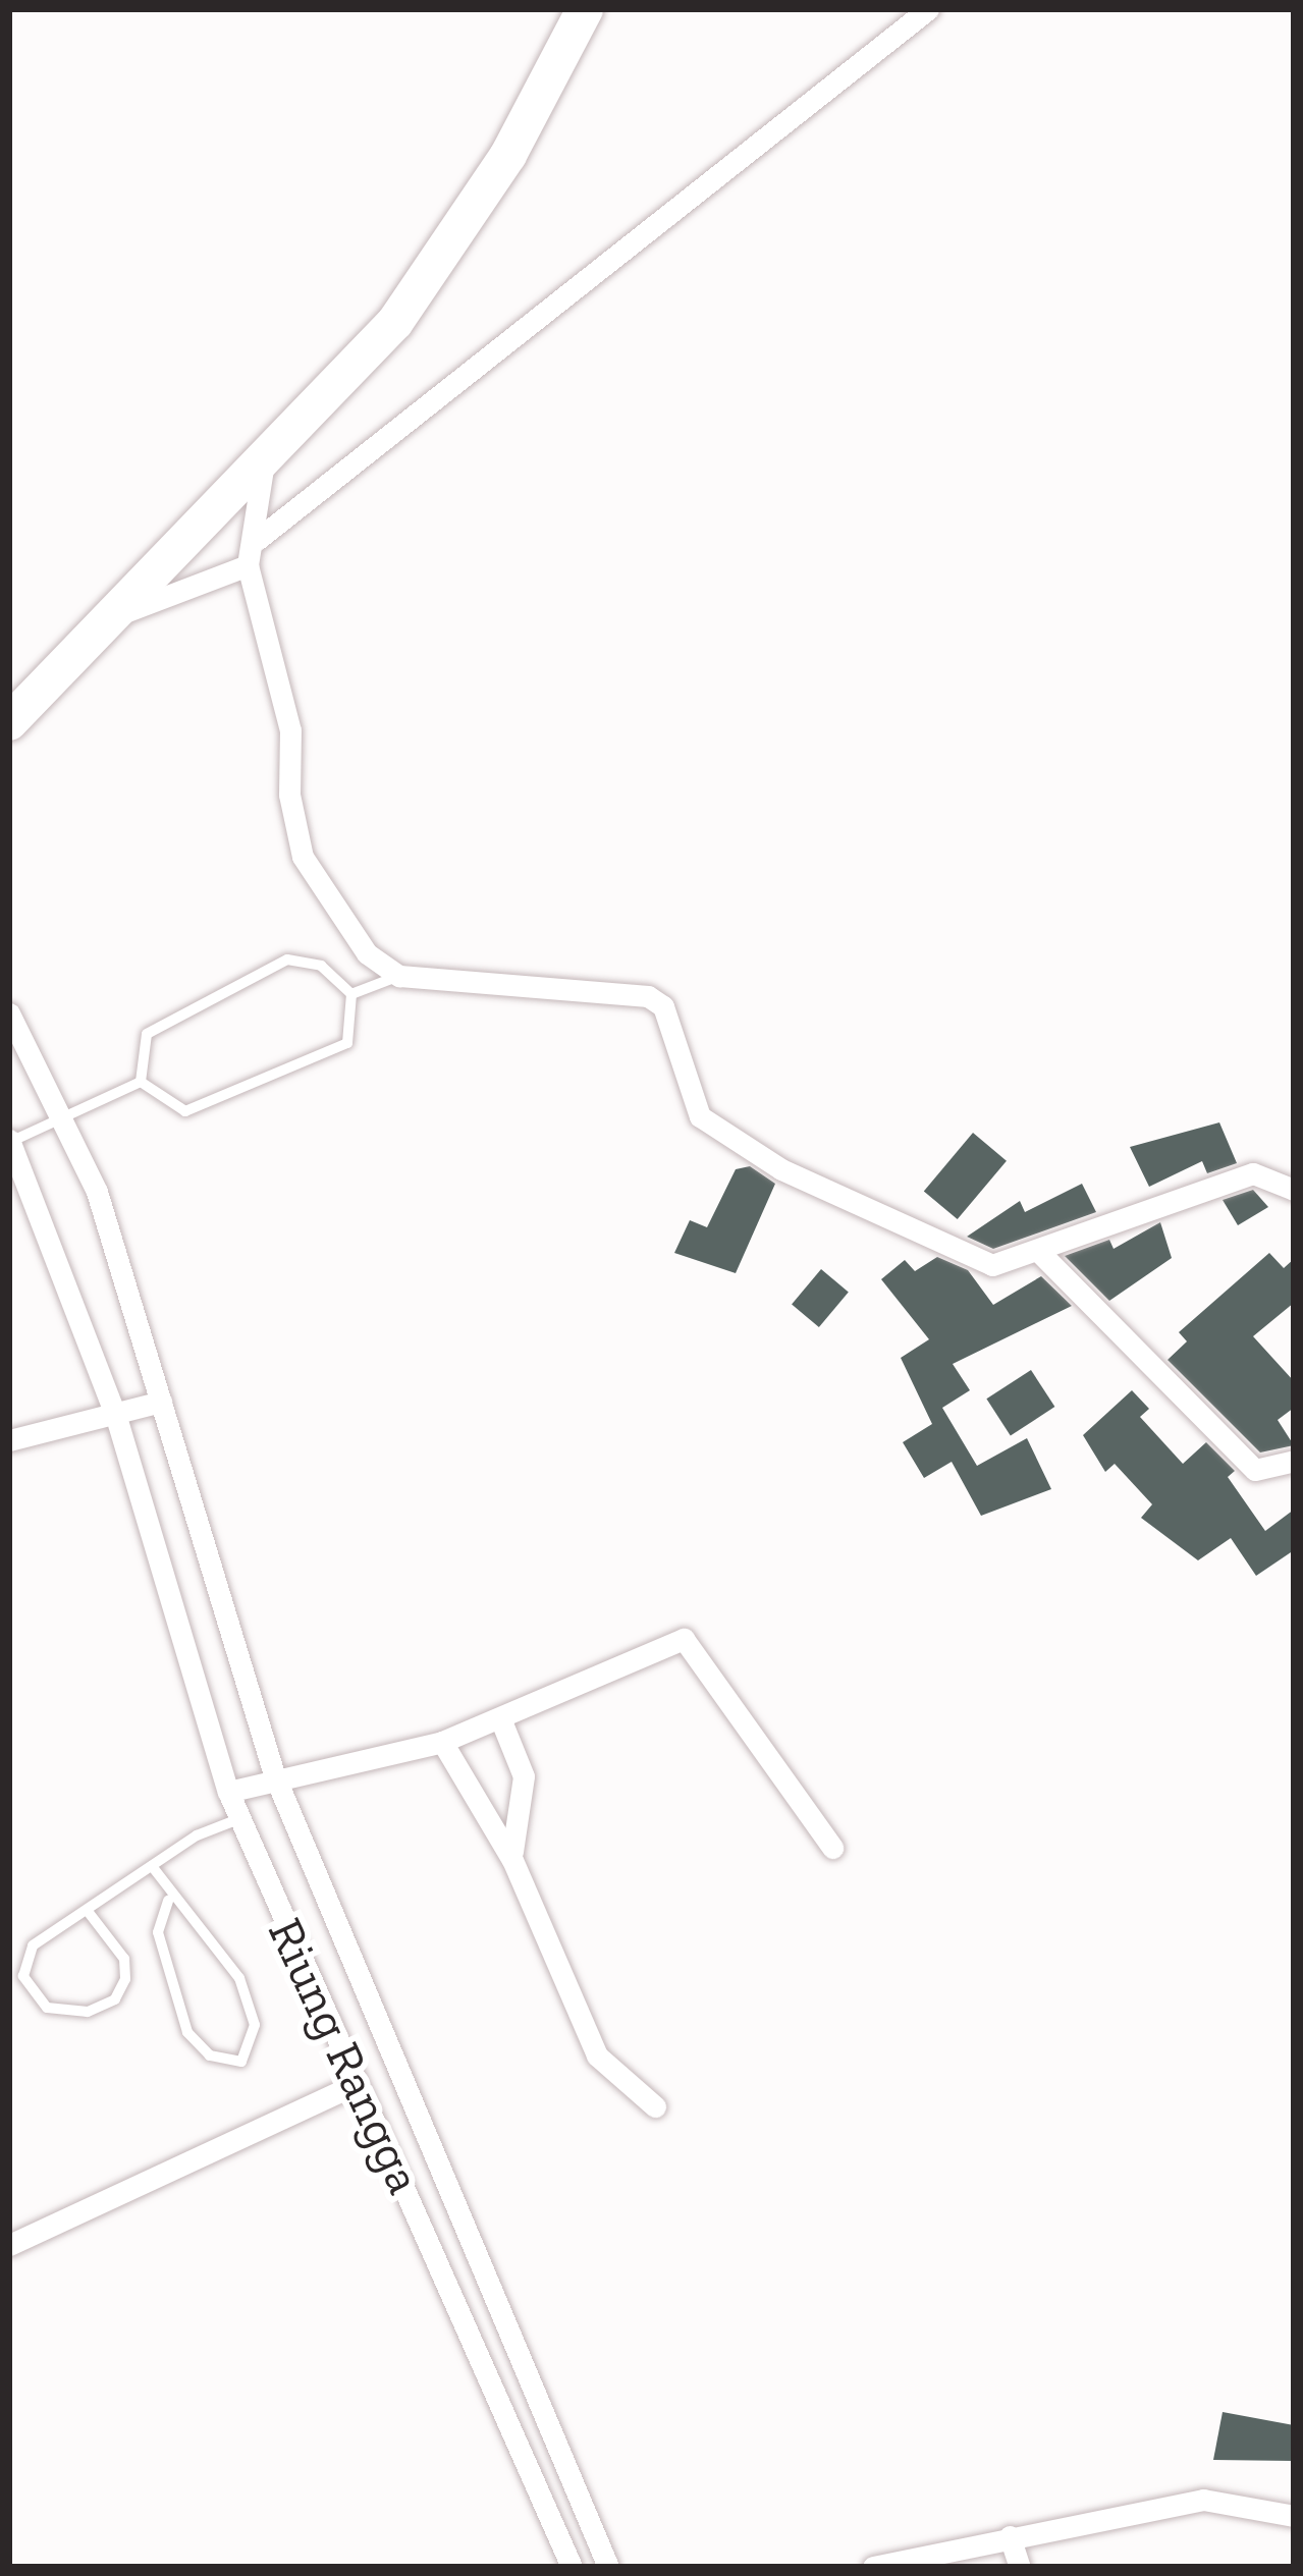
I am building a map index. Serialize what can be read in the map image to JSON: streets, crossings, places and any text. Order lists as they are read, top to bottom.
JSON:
{
  "streets": {
    "street": ["Riung Rangga"]
  }
}
